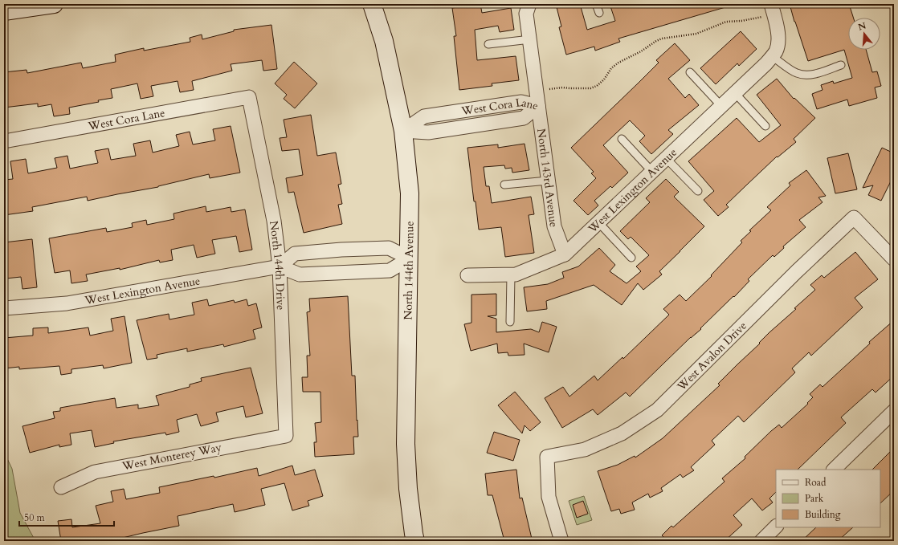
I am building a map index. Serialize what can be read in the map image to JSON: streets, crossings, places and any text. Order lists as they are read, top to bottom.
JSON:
{
  "streets": {
    "main road": ["North 144th Avenue"],
    "street": [
      "West Cora Lane",
      "North 143rd Avenue",
      "West Lexington Avenue",
      "North 144th Drive",
      "West Avalon Drive",
      "West Monterey Way"
    ]
  },
  "crossings": [
    ["West Cora Lane", "North 143rd Avenue"],
    ["West Cora Lane", "North 144th Drive"],
    ["West Cora Lane", "North 144th Avenue"],
    ["North 143rd Avenue", "West Lexington Avenue"],
    ["West Lexington Avenue", "North 144th Drive"],
    ["North 144th Drive", "West Monterey Way"]
  ],
  "legend": ["Road", "Park", "Building"],
  "scale_bar": "50 m",
  "north": "top"
}
